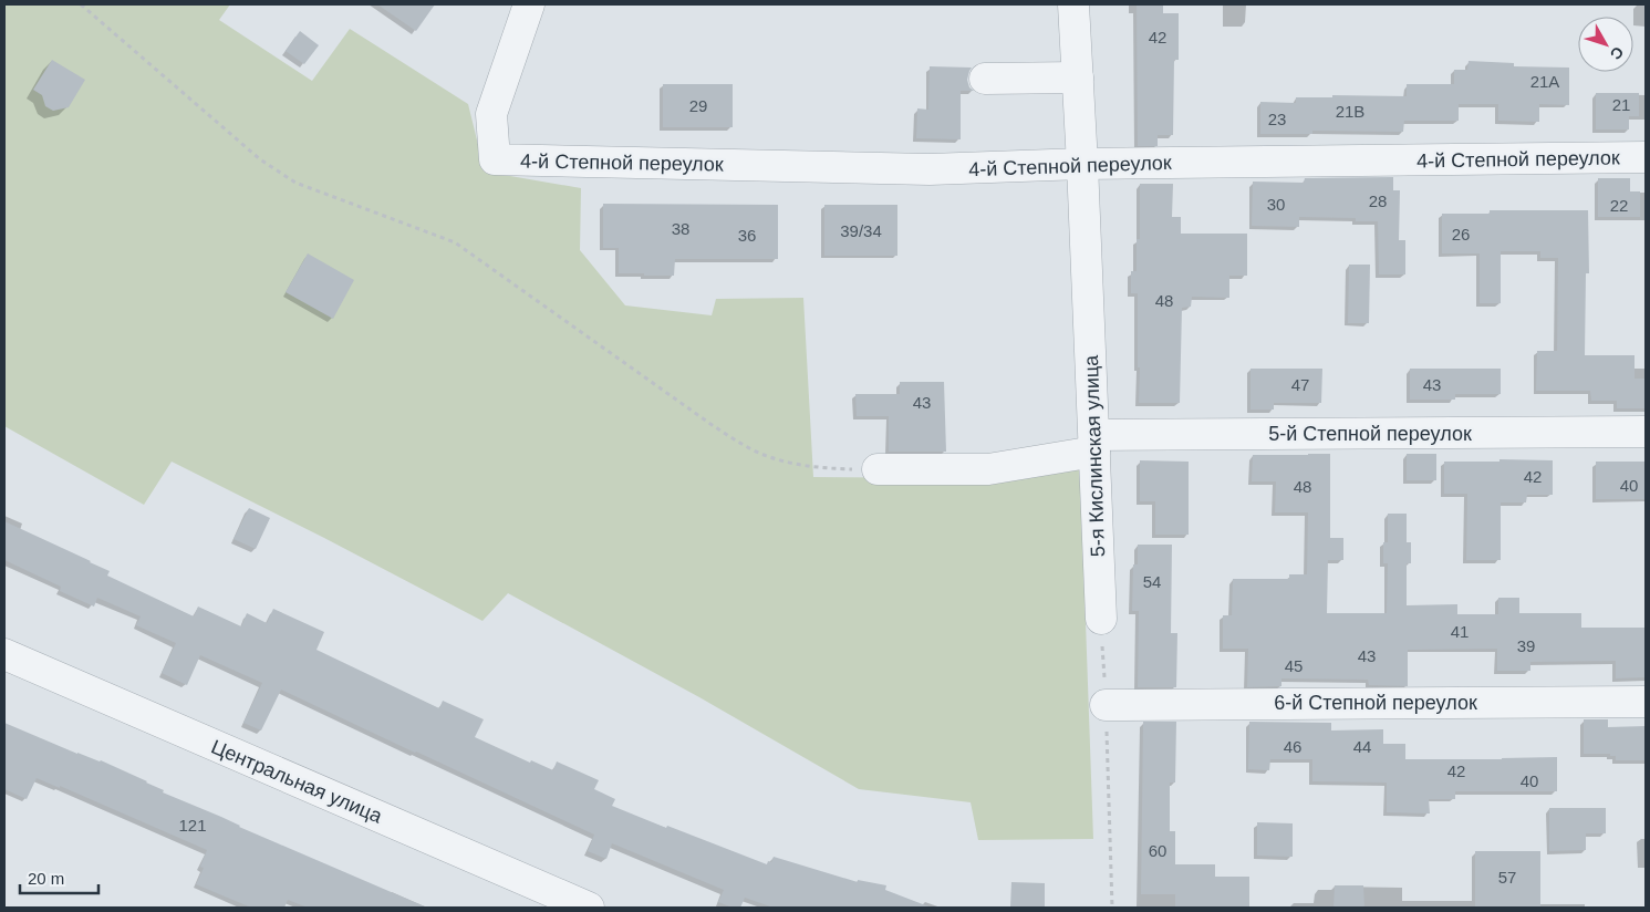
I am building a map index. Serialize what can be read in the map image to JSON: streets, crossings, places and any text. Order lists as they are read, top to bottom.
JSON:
{
  "streets": {
    "street": [
      "4-й Степной переулок",
      "5-й Степной переулок",
      "5-я Кислинская улица",
      "6-й Степной переулок",
      "Центральная улица"
    ]
  },
  "crossings": [
    ["4-й Степной переулок", "5-я Кислинская улица"],
    ["5-й Степной переулок", "5-я Кислинская улица"]
  ],
  "house_numbers": [
    "42",
    "21А",
    "21",
    "29",
    "21В",
    "23",
    "28",
    "30",
    "22",
    "38",
    "39/34",
    "26",
    "36",
    "48",
    "47",
    "43",
    "43",
    "42",
    "40",
    "48",
    "54",
    "41",
    "39",
    "43",
    "45",
    "46",
    "44",
    "42",
    "40",
    "121",
    "60",
    "57"
  ],
  "scale_bar": "20 m",
  "north": "bottom right"
}
